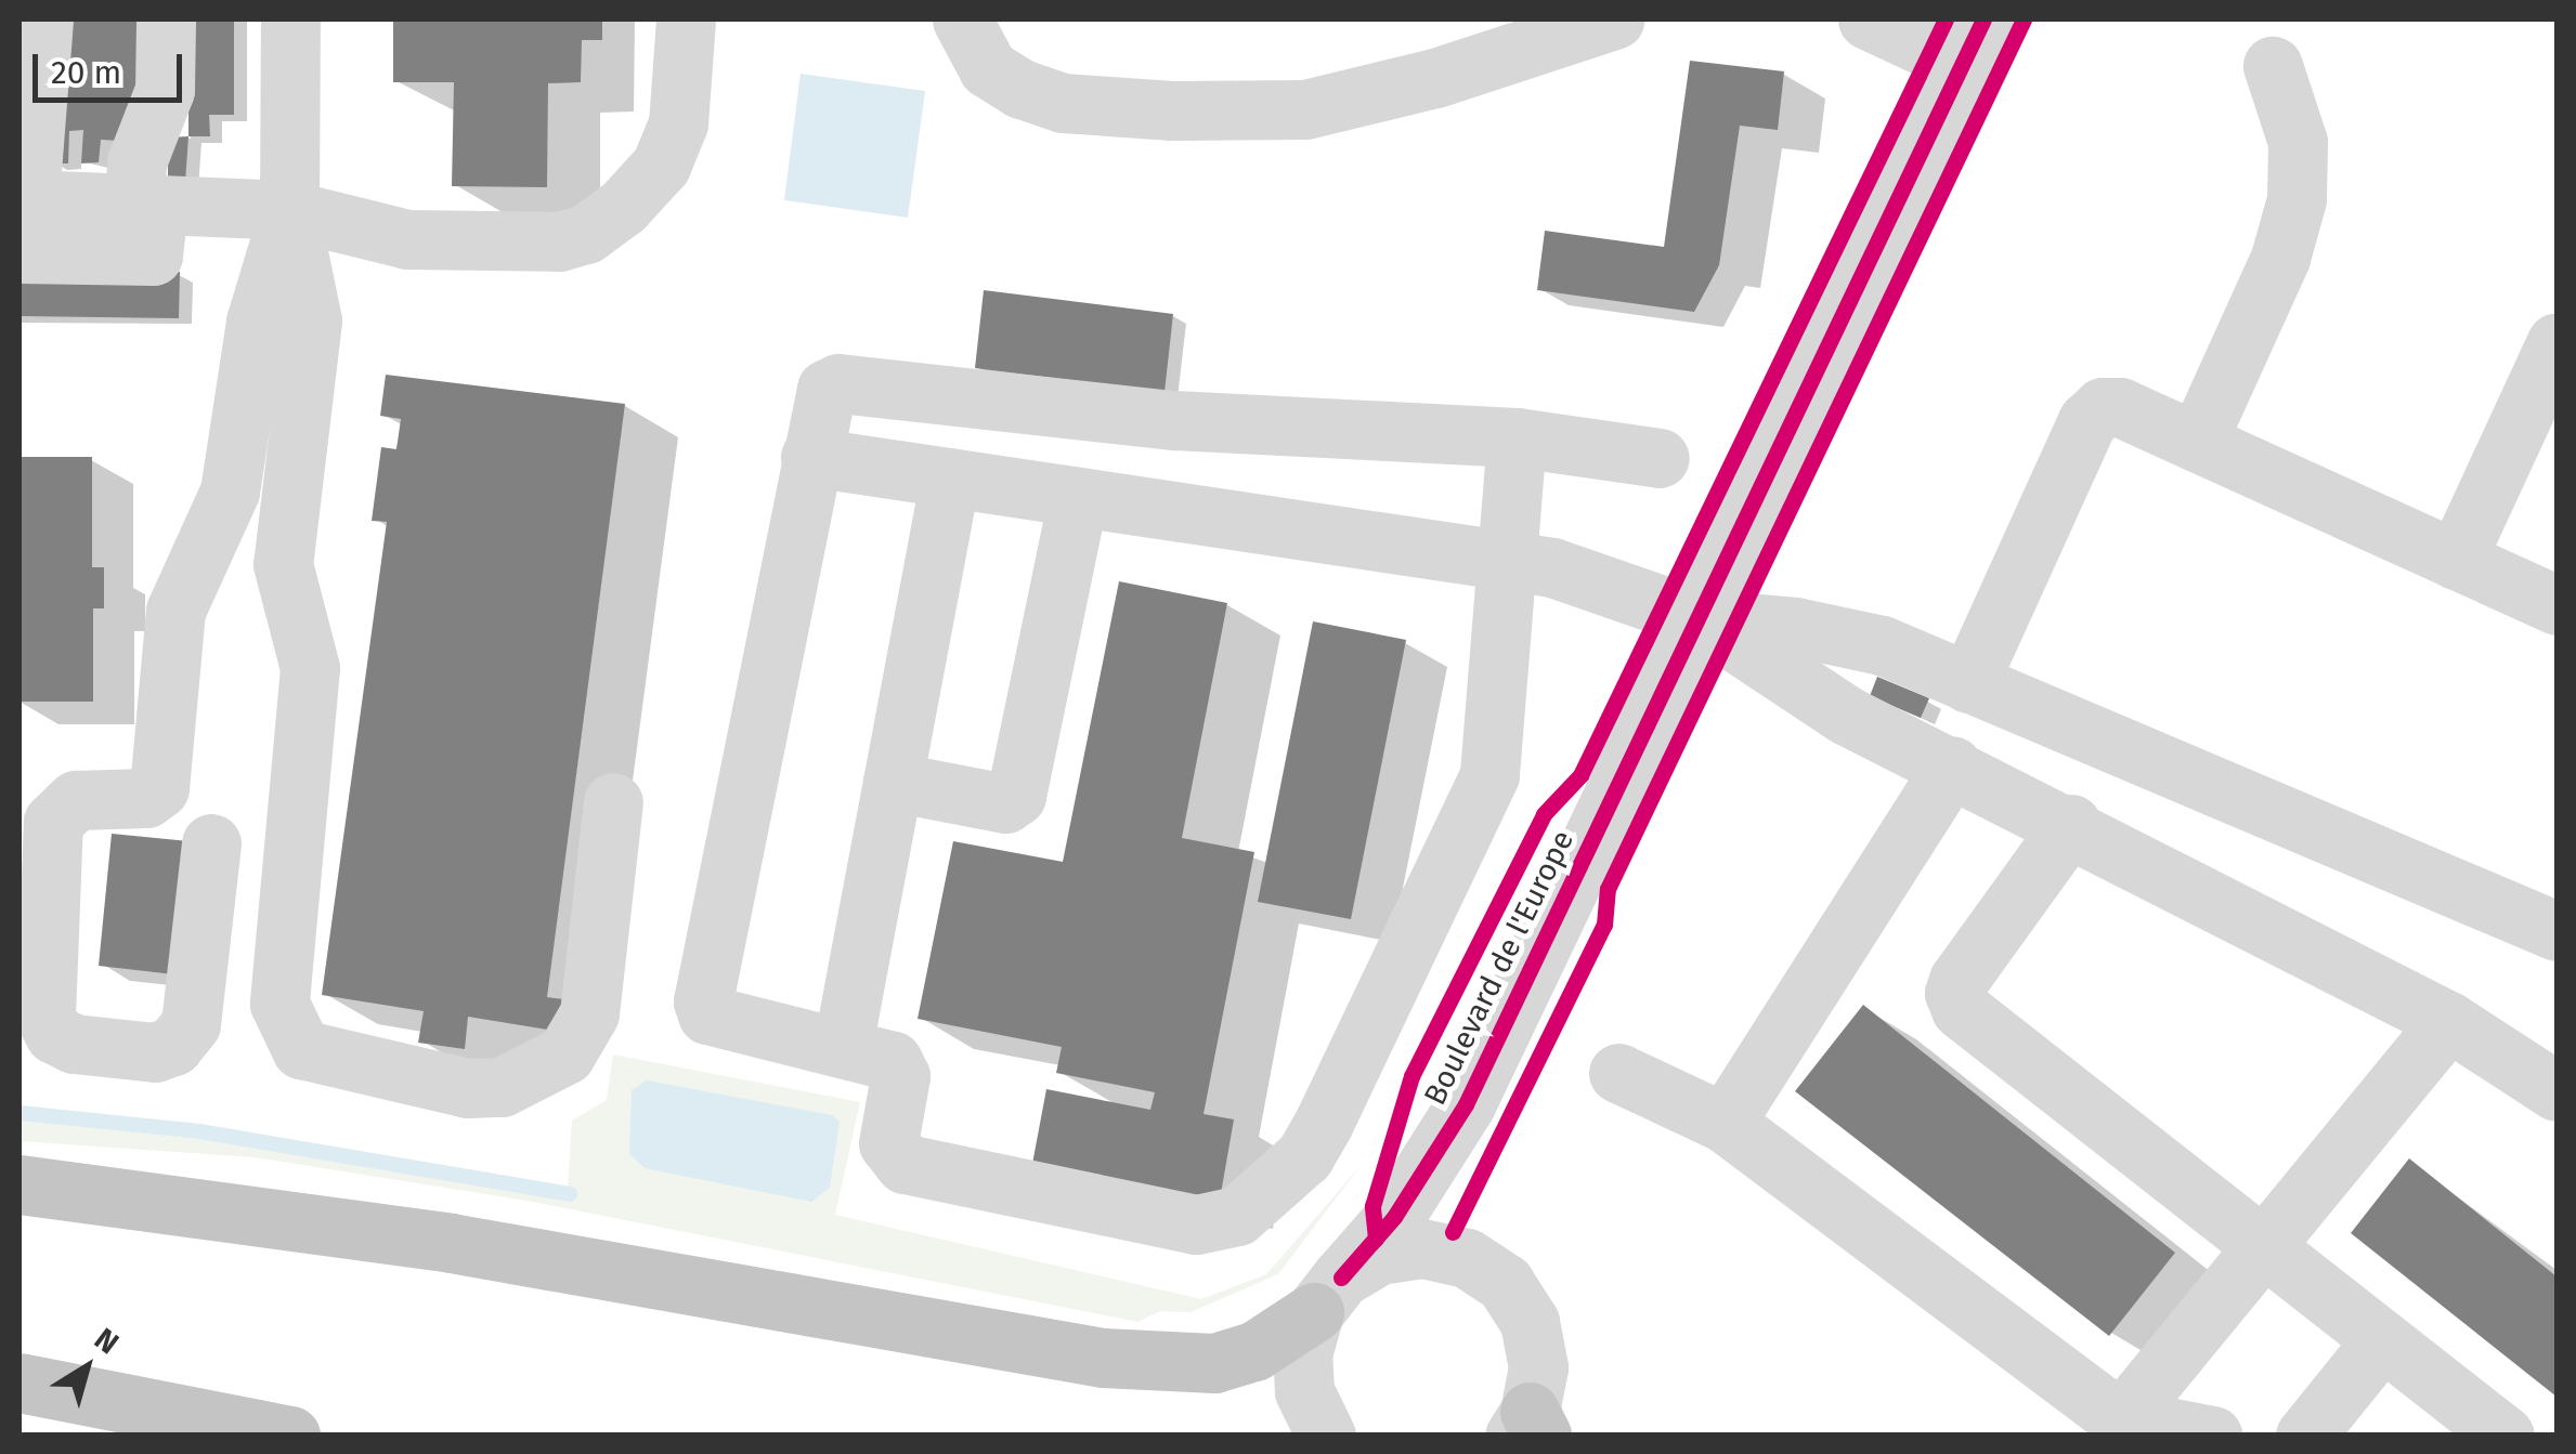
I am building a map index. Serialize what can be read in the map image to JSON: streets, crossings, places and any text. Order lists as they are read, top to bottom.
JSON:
{
  "streets": {
    "street": ["Boulevard de l'Europe"]
  },
  "scale_bar": "20 m",
  "north": "top right"
}
